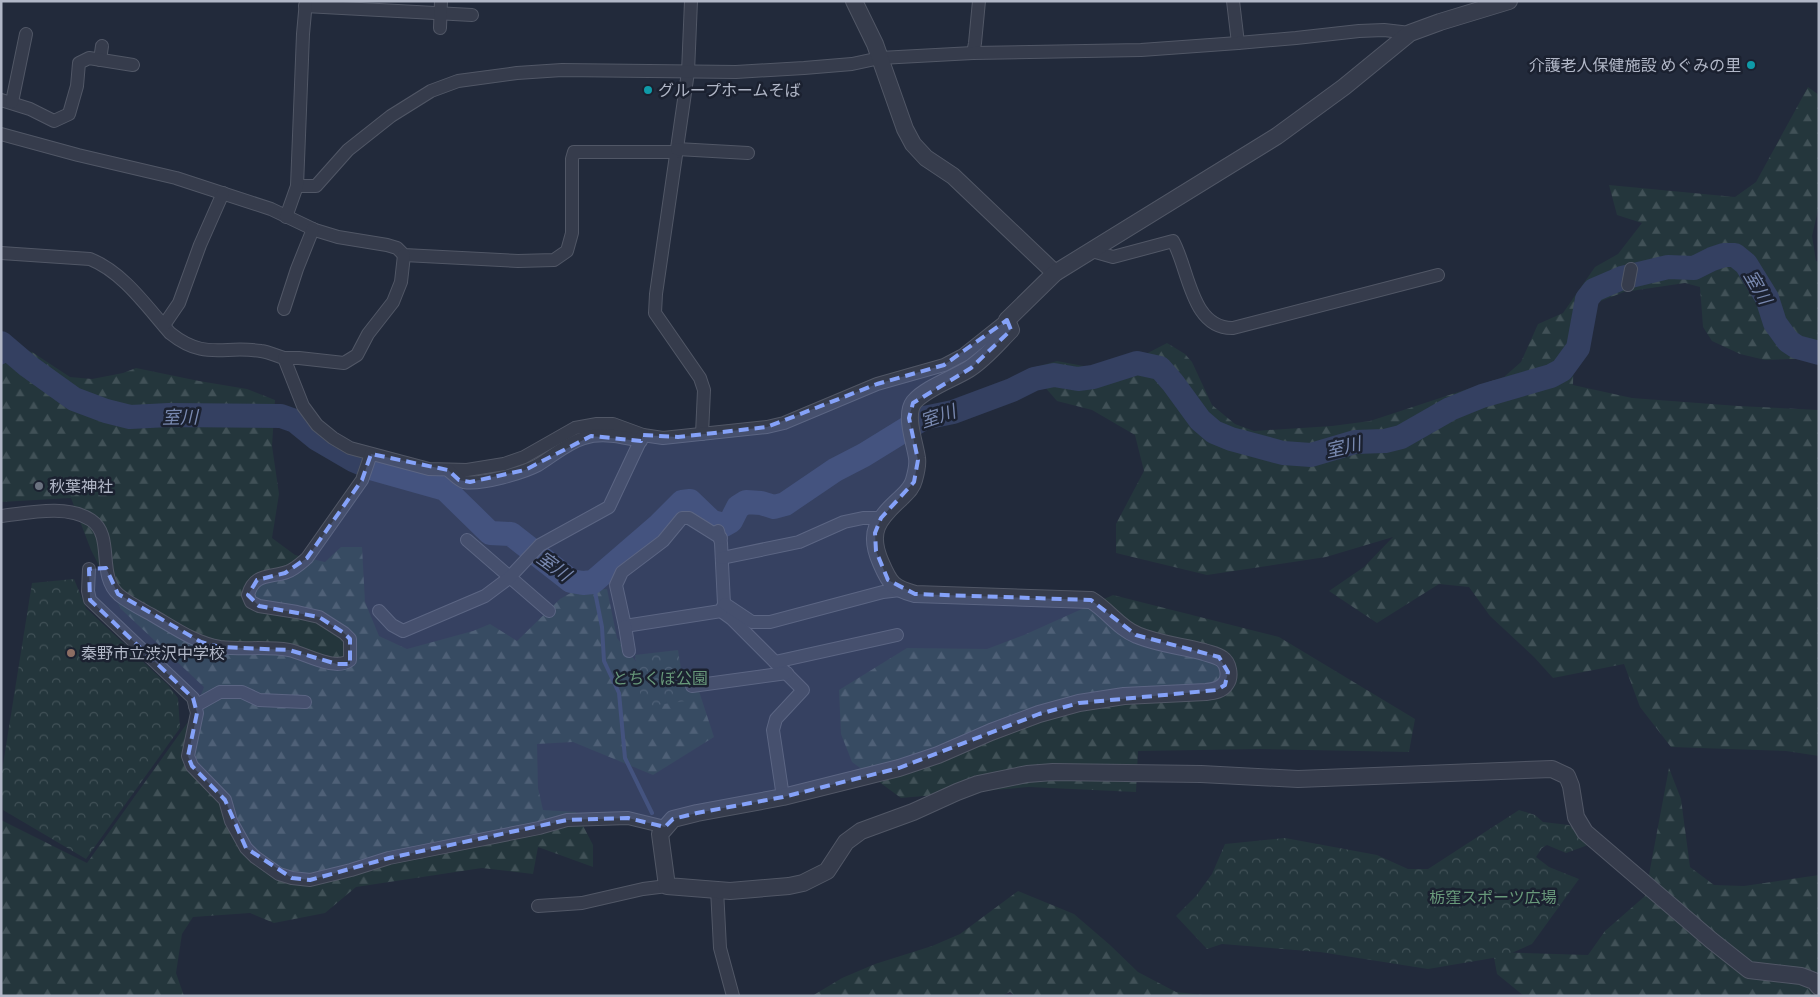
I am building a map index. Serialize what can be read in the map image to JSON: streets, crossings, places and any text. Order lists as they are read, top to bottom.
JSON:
{
  "water": ["室川"],
  "parks": ["とちくぼ公園", "栃窪スポーツ広場"],
  "places": [
    "介護老人保健施設 めぐみの里",
    "グループホームそば",
    "秋葉神社",
    "秦野市立渋沢中学校"
  ]
}
